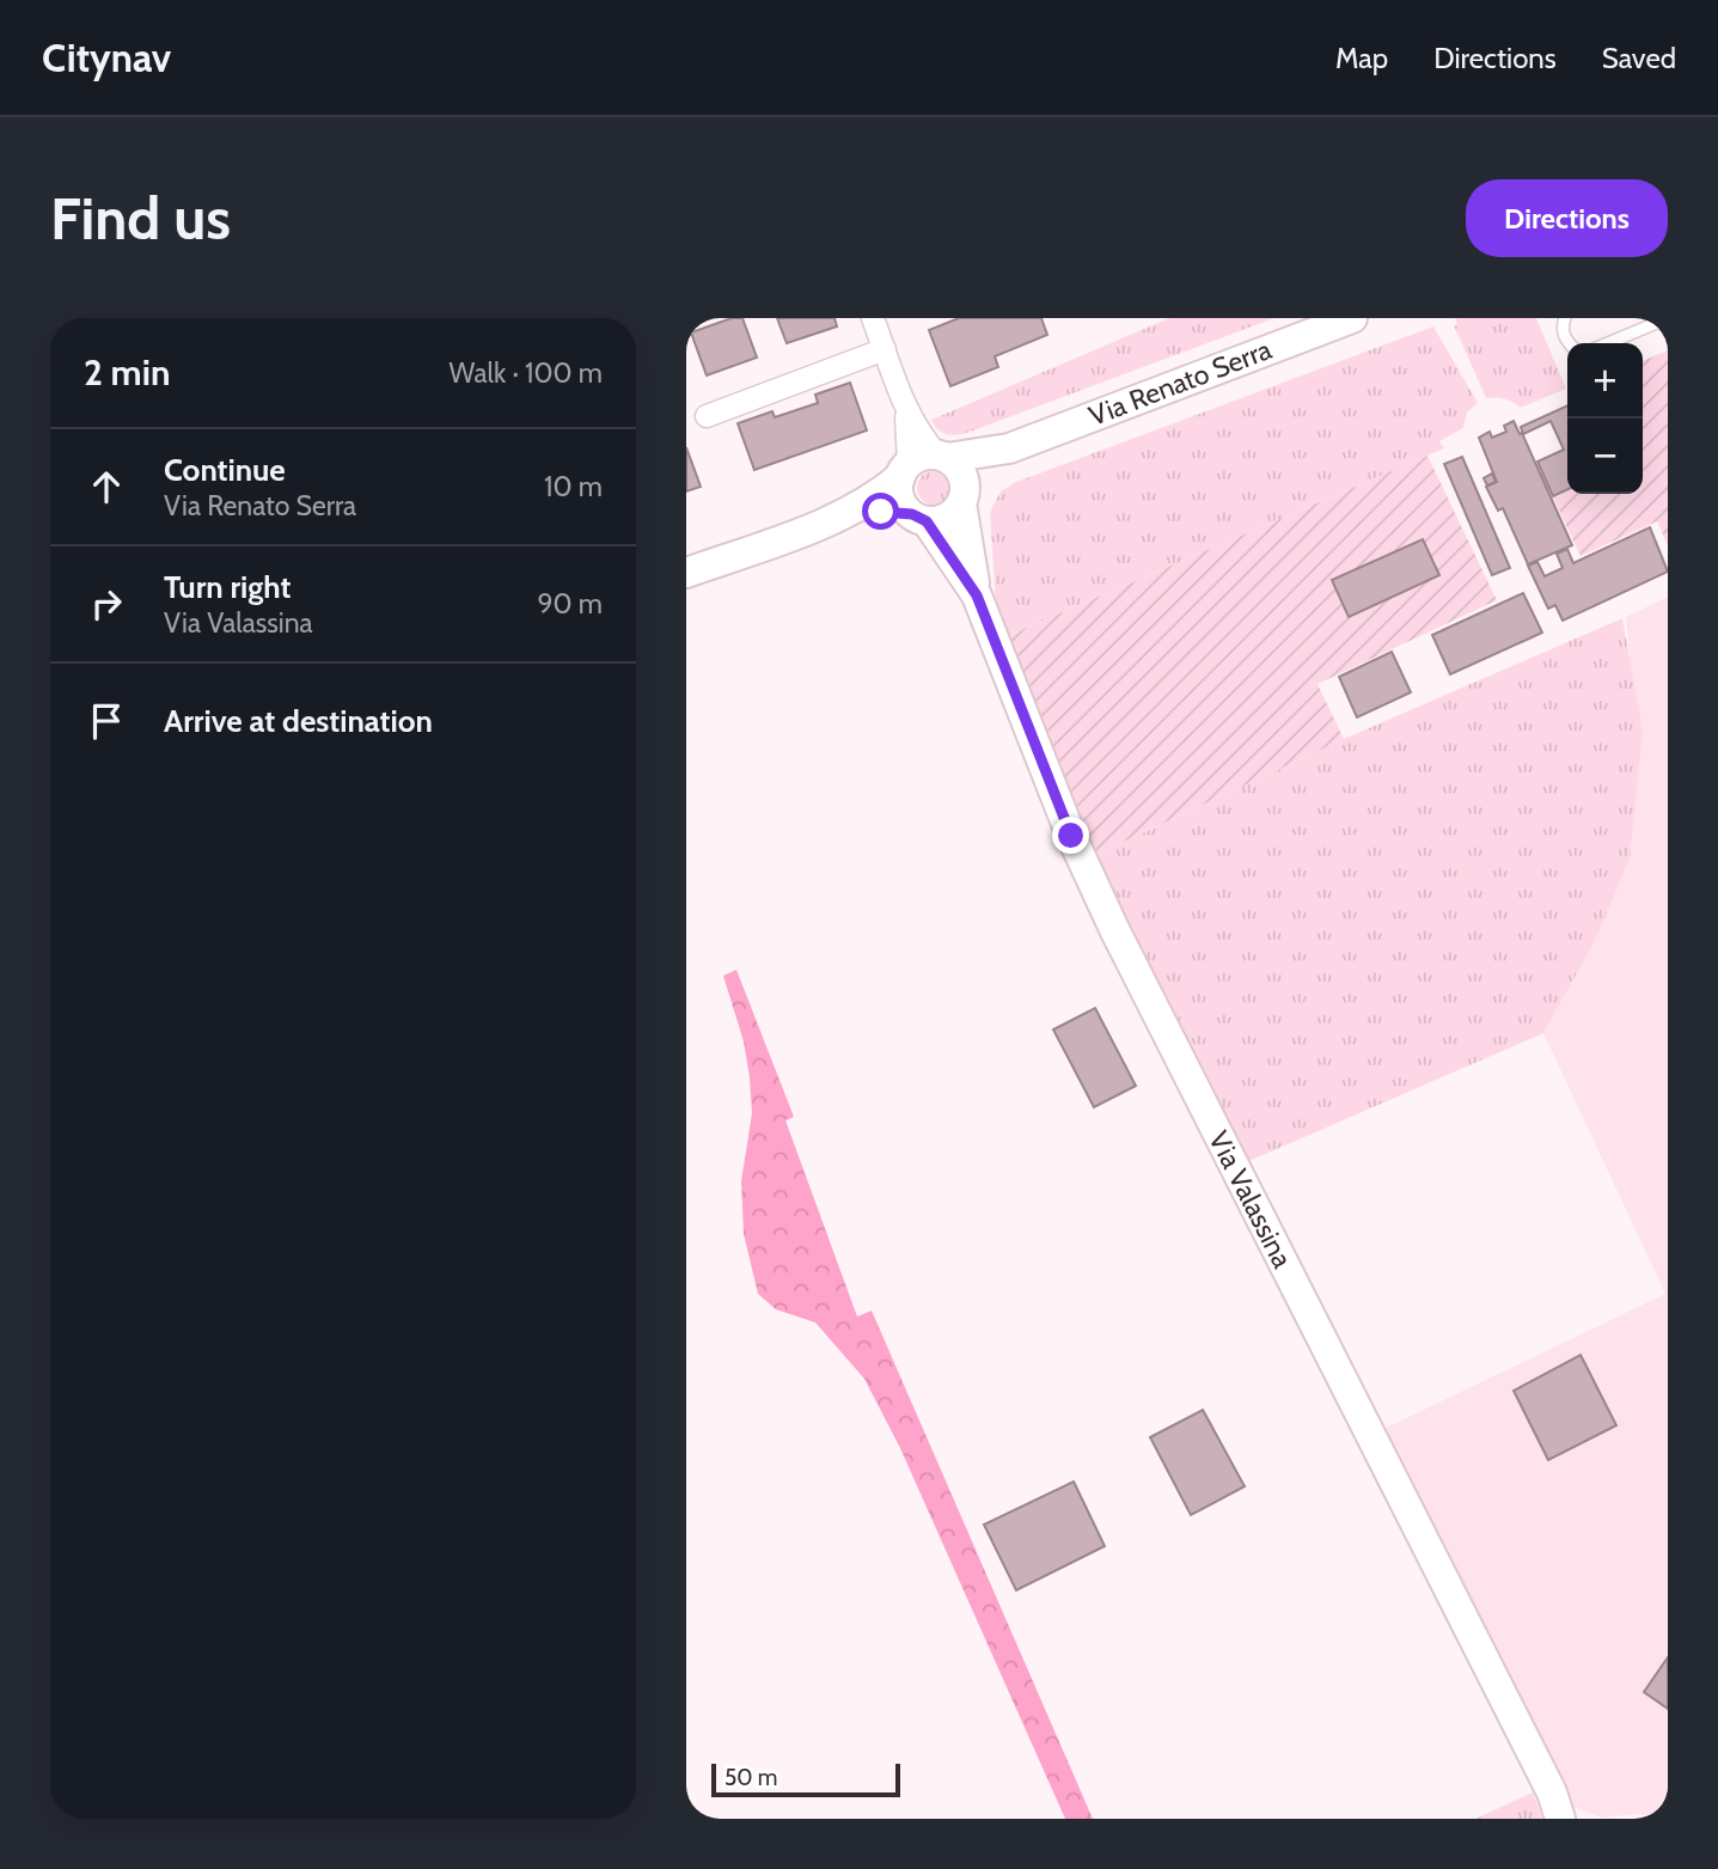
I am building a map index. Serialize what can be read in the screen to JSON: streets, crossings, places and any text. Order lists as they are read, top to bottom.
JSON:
{
  "streets": {
    "street": ["Via Renato Serra", "Via Valassina"]
  },
  "crossings": [
    ["Via Renato Serra", "Via Valassina"]
  ],
  "scale_bar": "50 m",
  "page": {
    "header": "Citynav",
    "nav": ["Map", "Directions", "Saved"],
    "buttons": "Directions",
    "title": "Find us",
    "heading": ["2 min", "Walk · 100 m"],
    "map_buttons": ["+", "−"],
    "list": [
      ["Continue", "Via Renato Serra", "10 m"],
      ["Turn right", "Via Valassina", "90 m"],
      "Arrive at destination"
    ],
    "scale": "50 m"
  }
}
